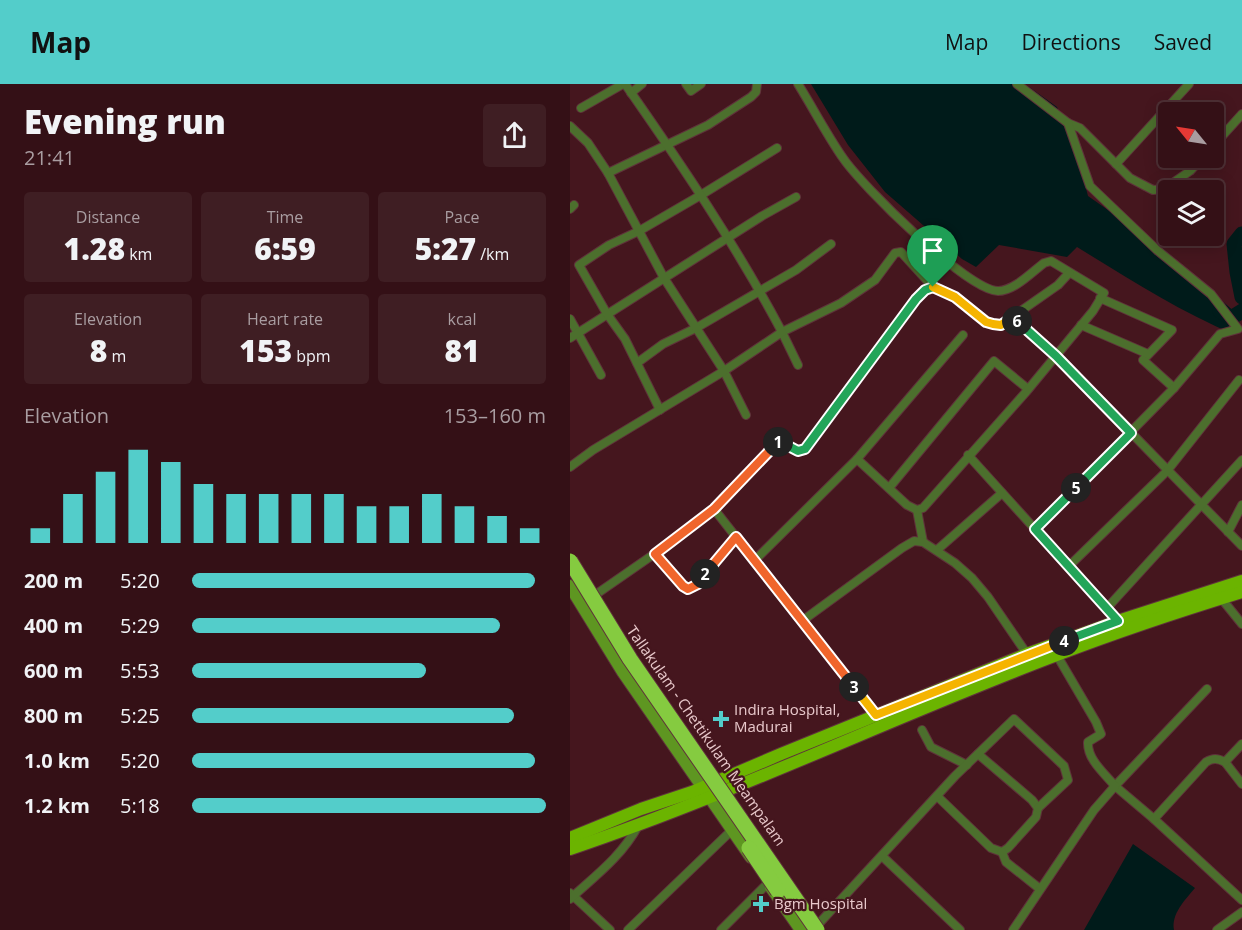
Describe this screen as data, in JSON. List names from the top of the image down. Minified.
{"streets":{"highway":["Tallakulam - Chettikulam Meampalam"]},"places":{"health":["Indira Hospital, Madurai","Bgm Hospital"]},"north":"top left","page":{"header":"Map","nav":["Map","Directions","Saved"],"heading":["Evening run","21:41"],"stats":[["Distance","1.28 km"],["Time","6:59"],["Pace","5:27 /km"],["Elevation","8 m"],["Heart rate","153 bpm"],["kcal","81"]],"pins":["6","1","5","2","4","3"],"chart":["Elevation","153–160 m"],"list":[{"name":"200 m","note":"5:20"},{"name":"400 m","note":"5:29"},{"name":"600 m","note":"5:53"},{"name":"800 m","note":"5:25"},{"name":"1.0 km","note":"5:20"},{"name":"1.2 km","note":"5:18"}]}}
